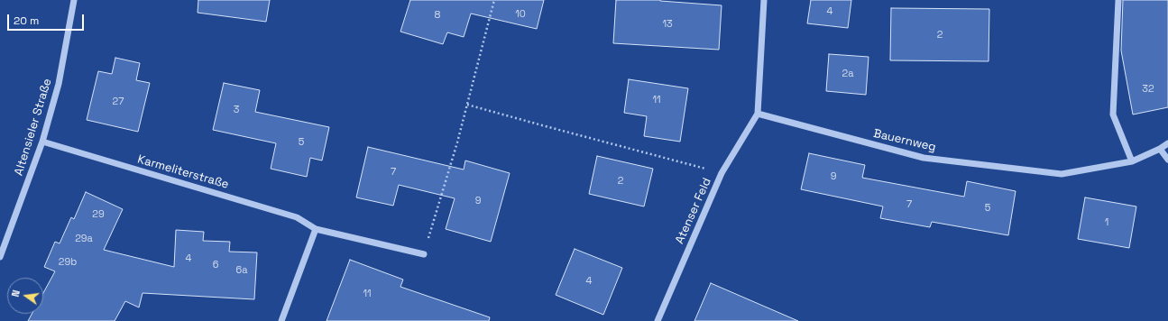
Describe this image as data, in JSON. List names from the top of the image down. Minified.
{"streets":{"street":["Altensieler Straße","Bauernweg","Karmeliterstraße","Atenser Feld"]},"crossings":[["Altensieler Straße","Karmeliterstraße"],["Bauernweg","Atenser Feld"]],"house_numbers":["4","10","8","13","2","2a","32","11","27","3","5","7","9","2","9","7","5","29","1","29a","4","29b","6","6a","4","11"],"scale_bar":"20 m","north":"left"}
